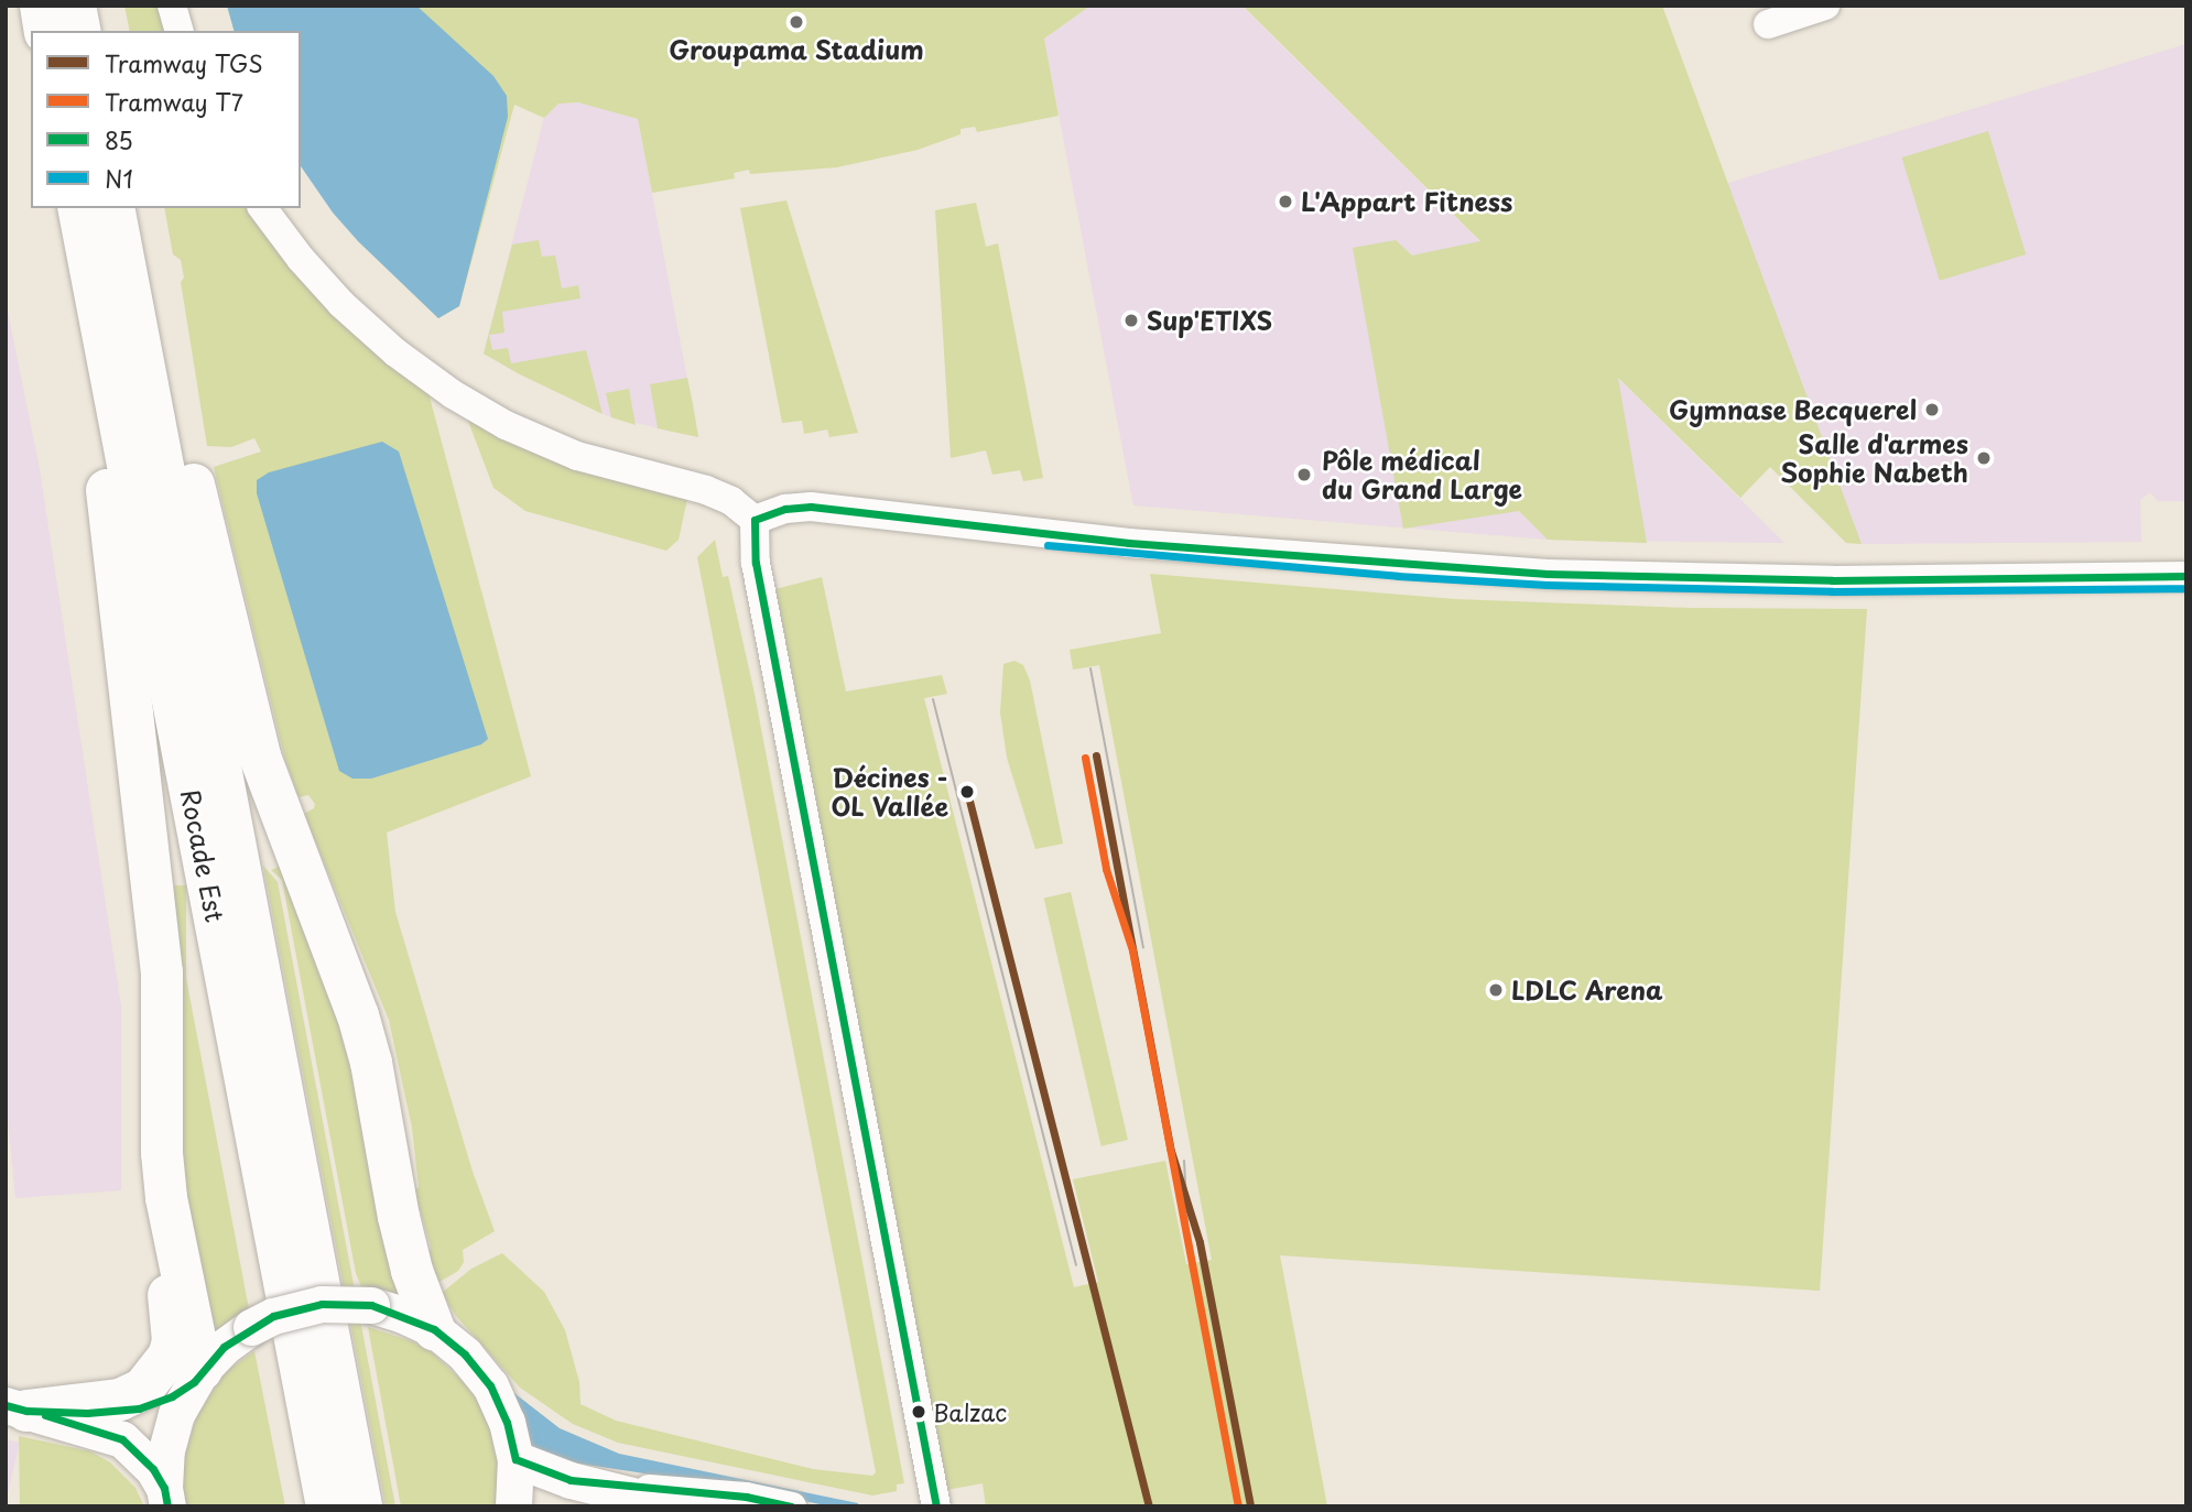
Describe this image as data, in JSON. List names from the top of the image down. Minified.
{"streets":{"highway":["Rocade Est"]},"places":["Groupama Stadium","L'Appart Fitness","Sup'ETIXS","Gymnase Becquerel","Salle d'armes Sophie Nabeth","Pôle médical du Grand Large","Décines - OL Vallée","LDLC Arena","Balzac"],"lines":["transit line 85","transit line N1","tram line TGS","tram line T7"],"legend":["Tramway TGS","Tramway T7","85","N1"]}
